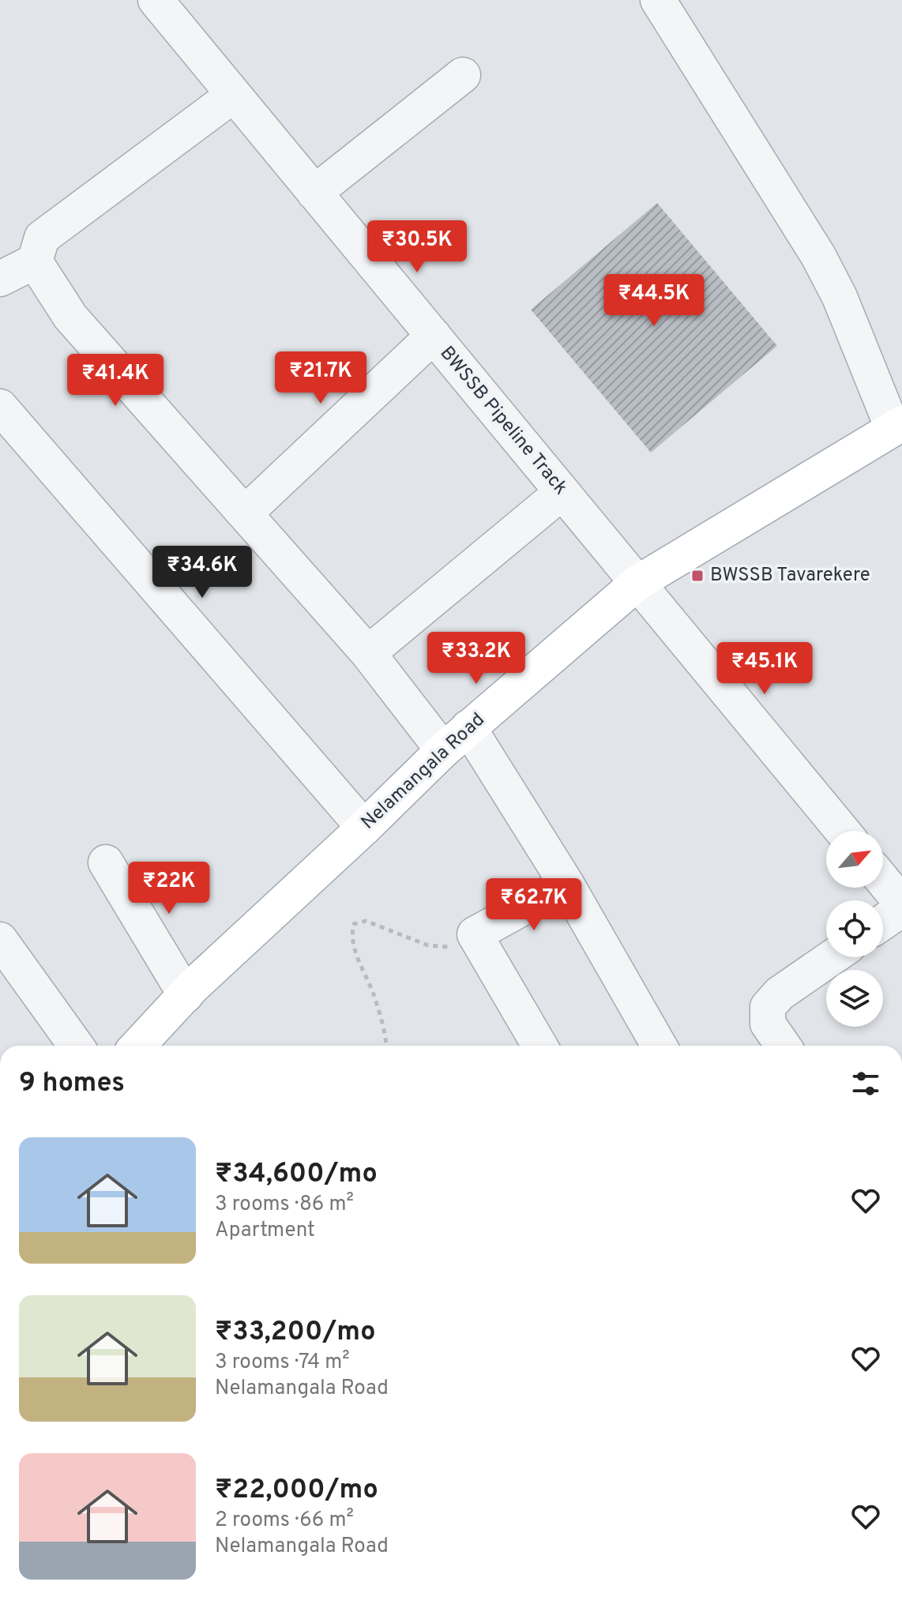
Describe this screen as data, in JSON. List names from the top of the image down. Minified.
{"streets":{"main road":["Nelamangala Road"],"street":["BWSSB Pipeline Track"]},"crossings":[["BWSSB Pipeline Track","Nelamangala Road"]],"places":{"transit":["BWSSB Tavarekere"]},"north":"top right","page":{"price":["₹30.5K","₹44.5K","₹21.7K","₹41.4K","₹34.6K","₹33.2K","₹45.1K","₹22K","₹62.7K"],"heading":"9 homes","list":[{"name":"₹34,600/mo","note":"3 rooms · 86 m² · Apartment"},{"name":"₹33,200/mo","note":"3 rooms · 74 m² · Nelamangala Road"},{"name":"₹22,000/mo","note":"2 rooms · 66 m² · Nelamangala Road"}]}}
